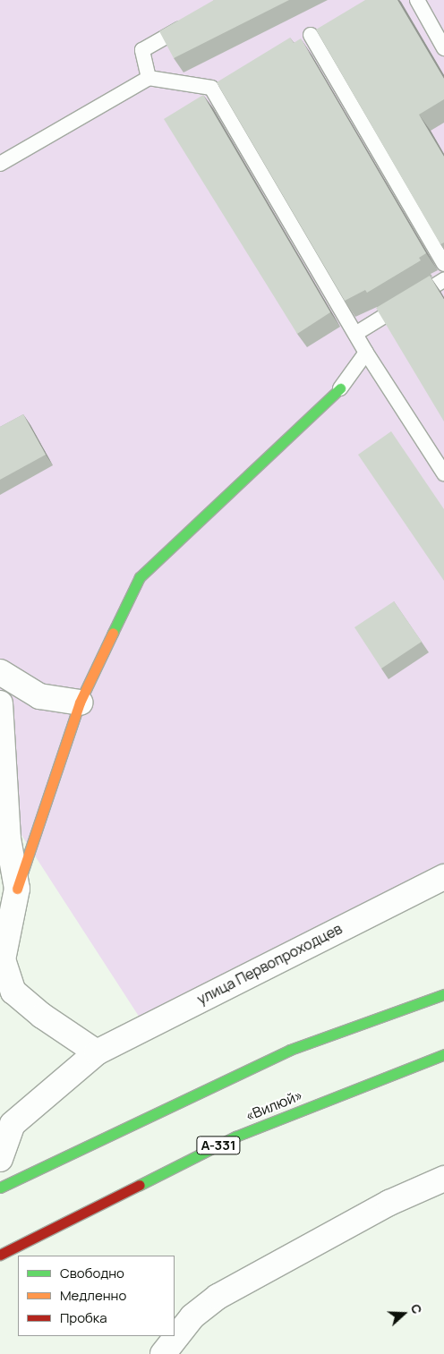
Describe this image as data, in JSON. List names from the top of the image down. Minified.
{"streets":{"main road":["«Вилюй»","А-331"],"street":["улица Первопроходцев"]},"legend":["Свободно","Медленно","Пробка"],"north":"right"}
